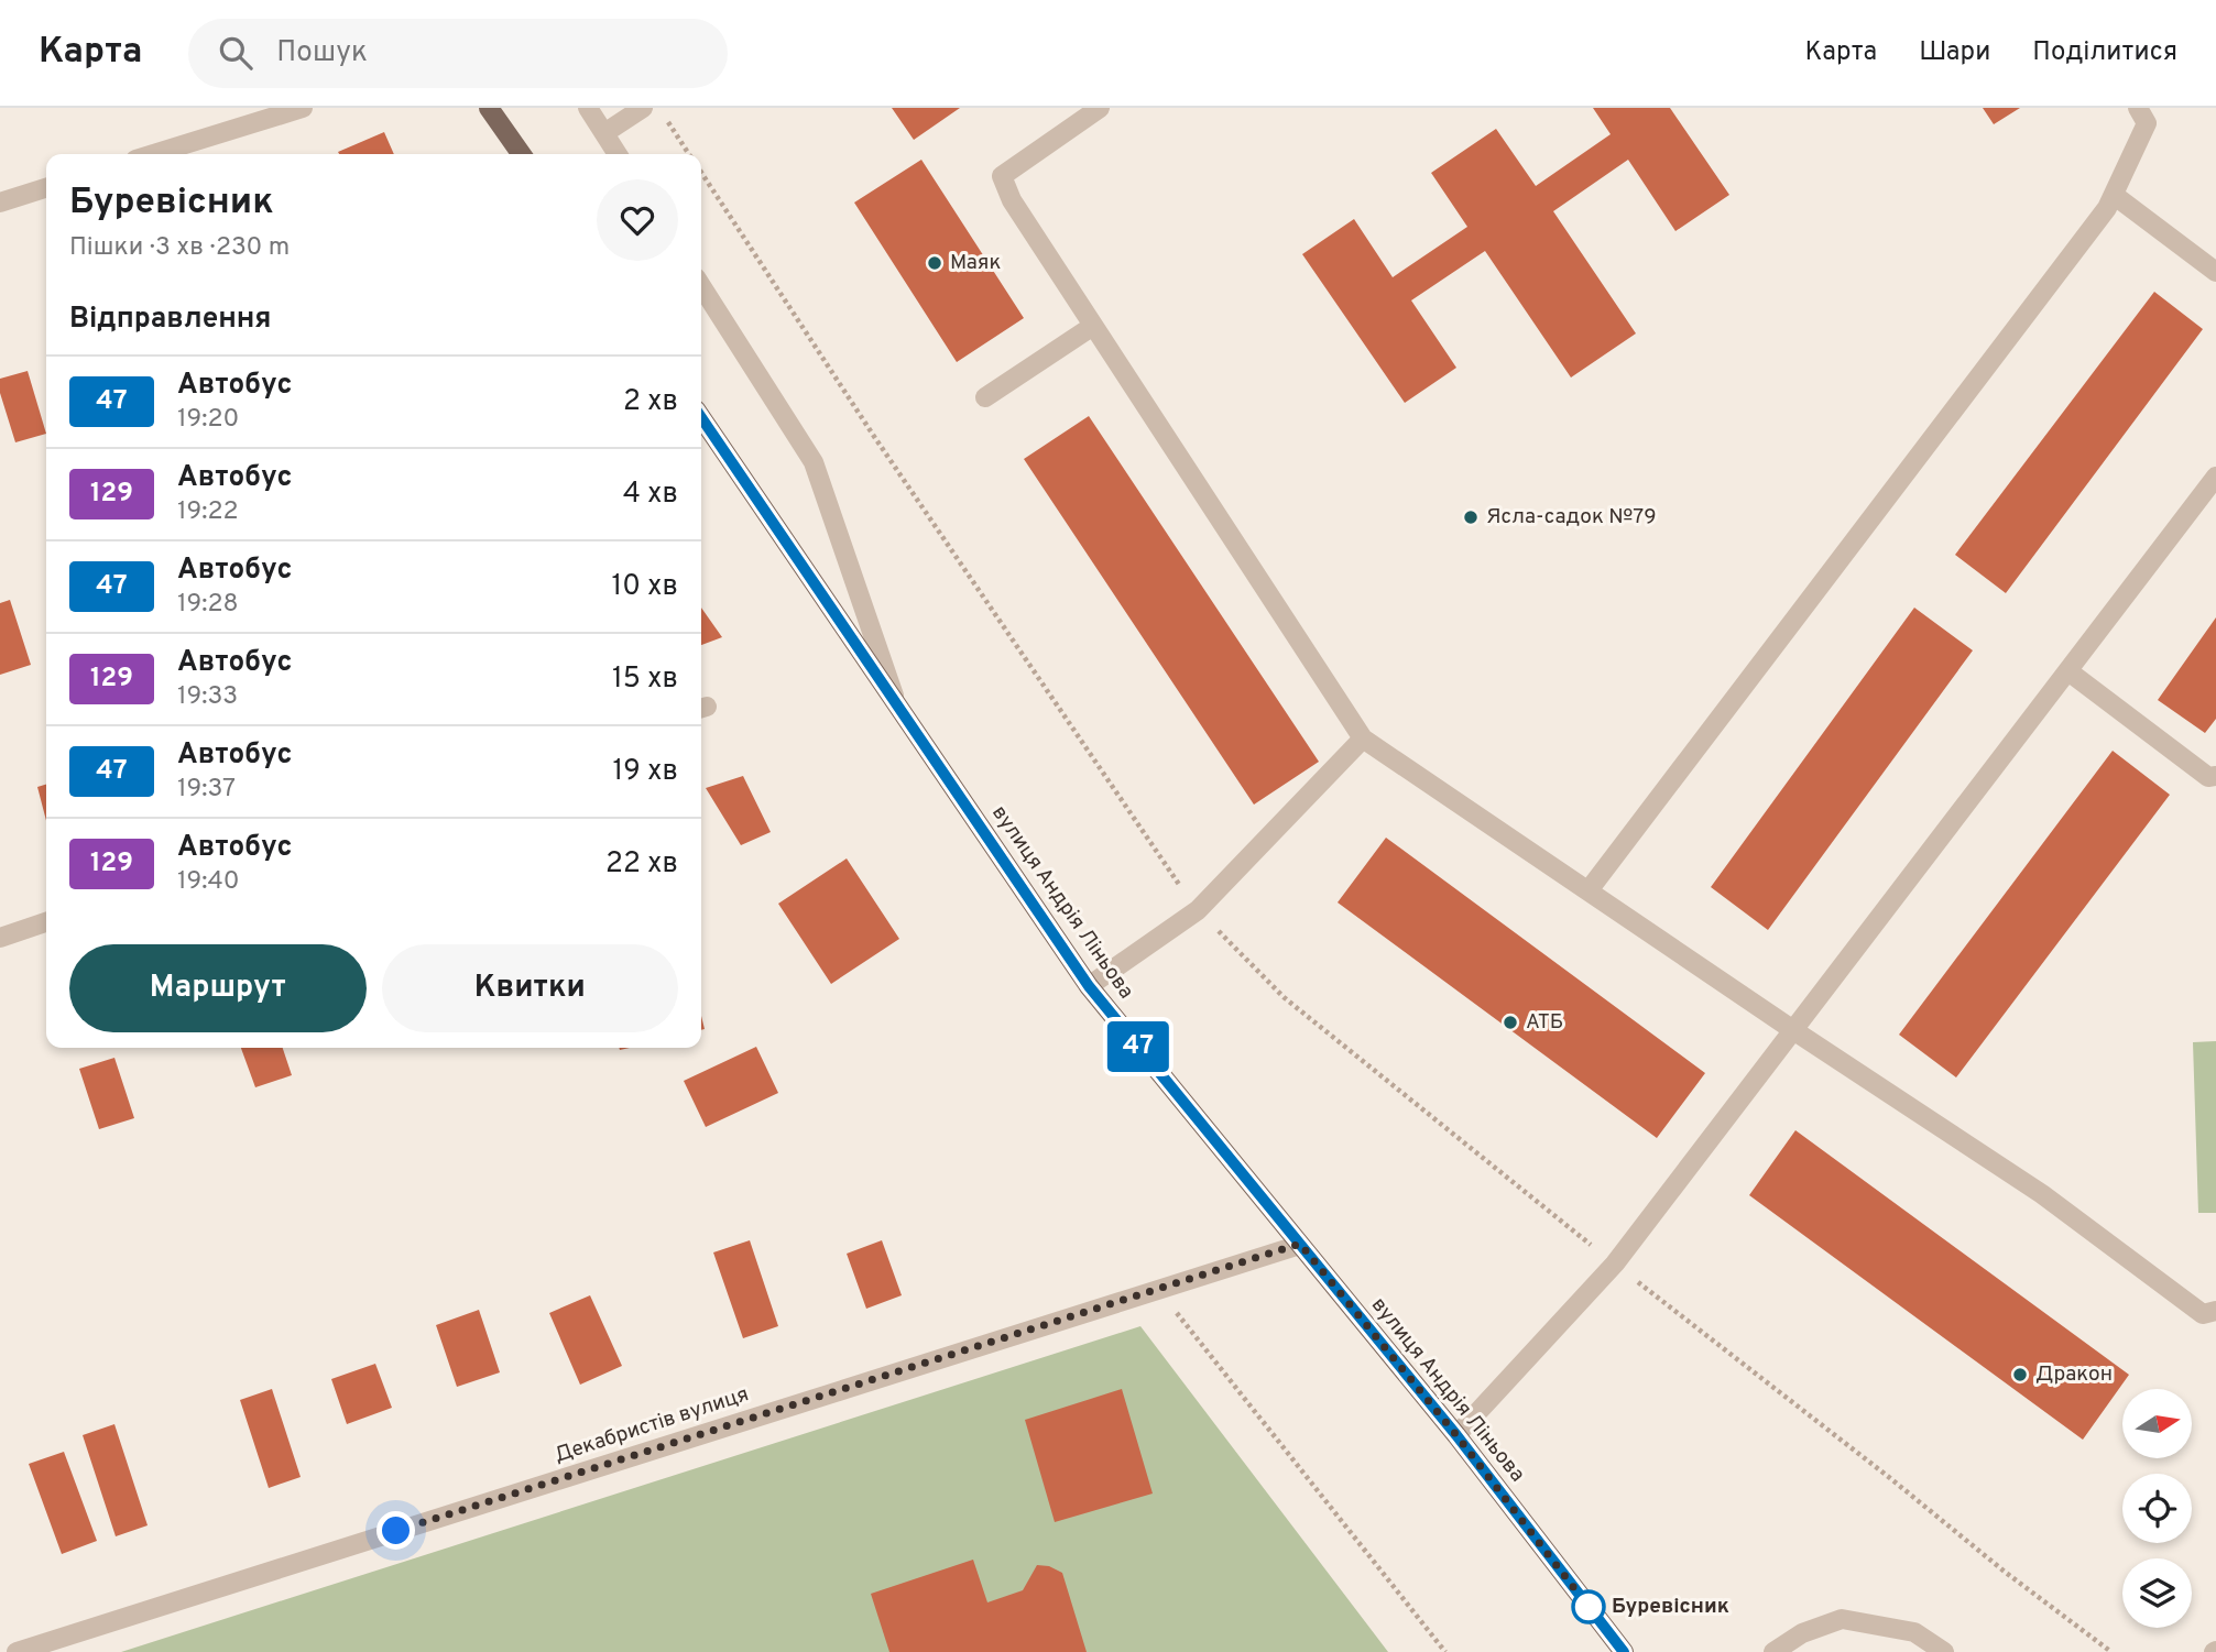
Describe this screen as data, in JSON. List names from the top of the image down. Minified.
{"streets":{"main road":["вулиця Андрія Ліньова"],"street":["Декабристів вулиця"]},"crossings":[["вулиця Андрія Ліньова","Декабристів вулиця"]],"places":["Маяк","Ясла-садок №79","АТБ","Дракон","Буревісник"],"lines":["bus line 47"],"north":"right","page":{"header":"Карта","search":"Пошук","nav":["Карта","Шари","Поділитися"],"on_map":"47","heading":[["Буревісник","Пішки · 3 хв · 230 m"],"Відправлення"],"list":[{"mark":"47","name":"Автобус","note":"19:20","value":"2 хв"},{"mark":"129","name":"Автобус","note":"19:22","value":"4 хв"},{"mark":"47","name":"Автобус","note":"19:28","value":"10 хв"},{"mark":"129","name":"Автобус","note":"19:33","value":"15 хв"},{"mark":"47","name":"Автобус","note":"19:37","value":"19 хв"},{"mark":"129","name":"Автобус","note":"19:40","value":"22 хв"}],"buttons":["Маршрут","Квитки"]}}
